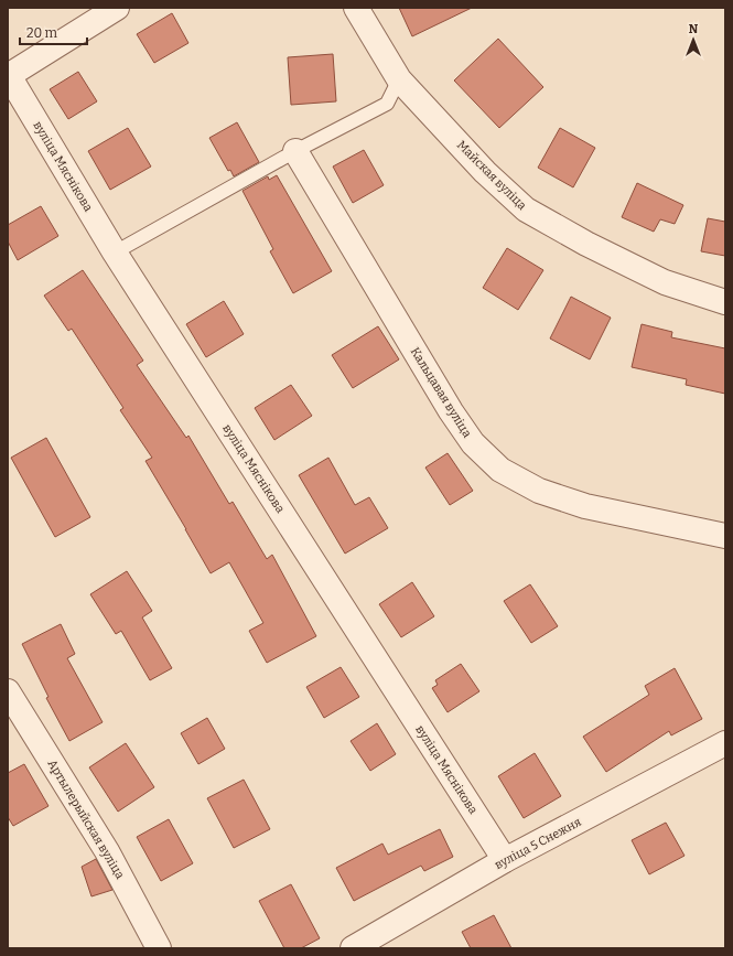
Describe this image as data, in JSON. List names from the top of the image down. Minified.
{"streets":{"street":["вуліца Мяснікова","Майская вуліца","Кальцавая вуліца","Артылерыйская вуліца","вуліца 5 Снежня"]},"crossings":[["вуліца Мяснікова","вуліца 5 Снежня"]],"scale_bar":"20 m","north":"top"}
